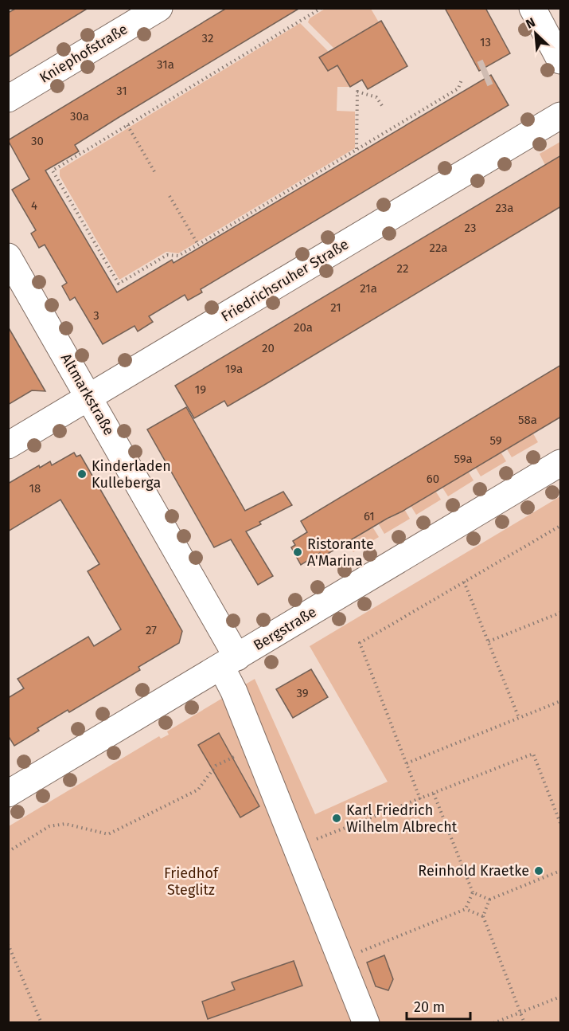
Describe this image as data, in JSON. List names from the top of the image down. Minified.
{"streets":{"street":["Kniephofstraße","Friedrichsruher Straße","Altmarkstraße","Bergstraße"]},"crossings":[["Friedrichsruher Straße","Altmarkstraße"],["Altmarkstraße","Bergstraße"]],"parks":["Friedhof Steglitz"],"places":["Kinderladen Kulleberga","Ristorante A'Marina","Karl Friedrich Wilhelm Albrecht","Reinhold Kraetke"],"house_numbers":["32","13","31a","31","30a","30","4","23a","23","22a","22","21a","21","3","20a","20","19a","19","58a","59","59a","60","18","61","27","39"],"scale_bar":"20 m","north":"top left"}
